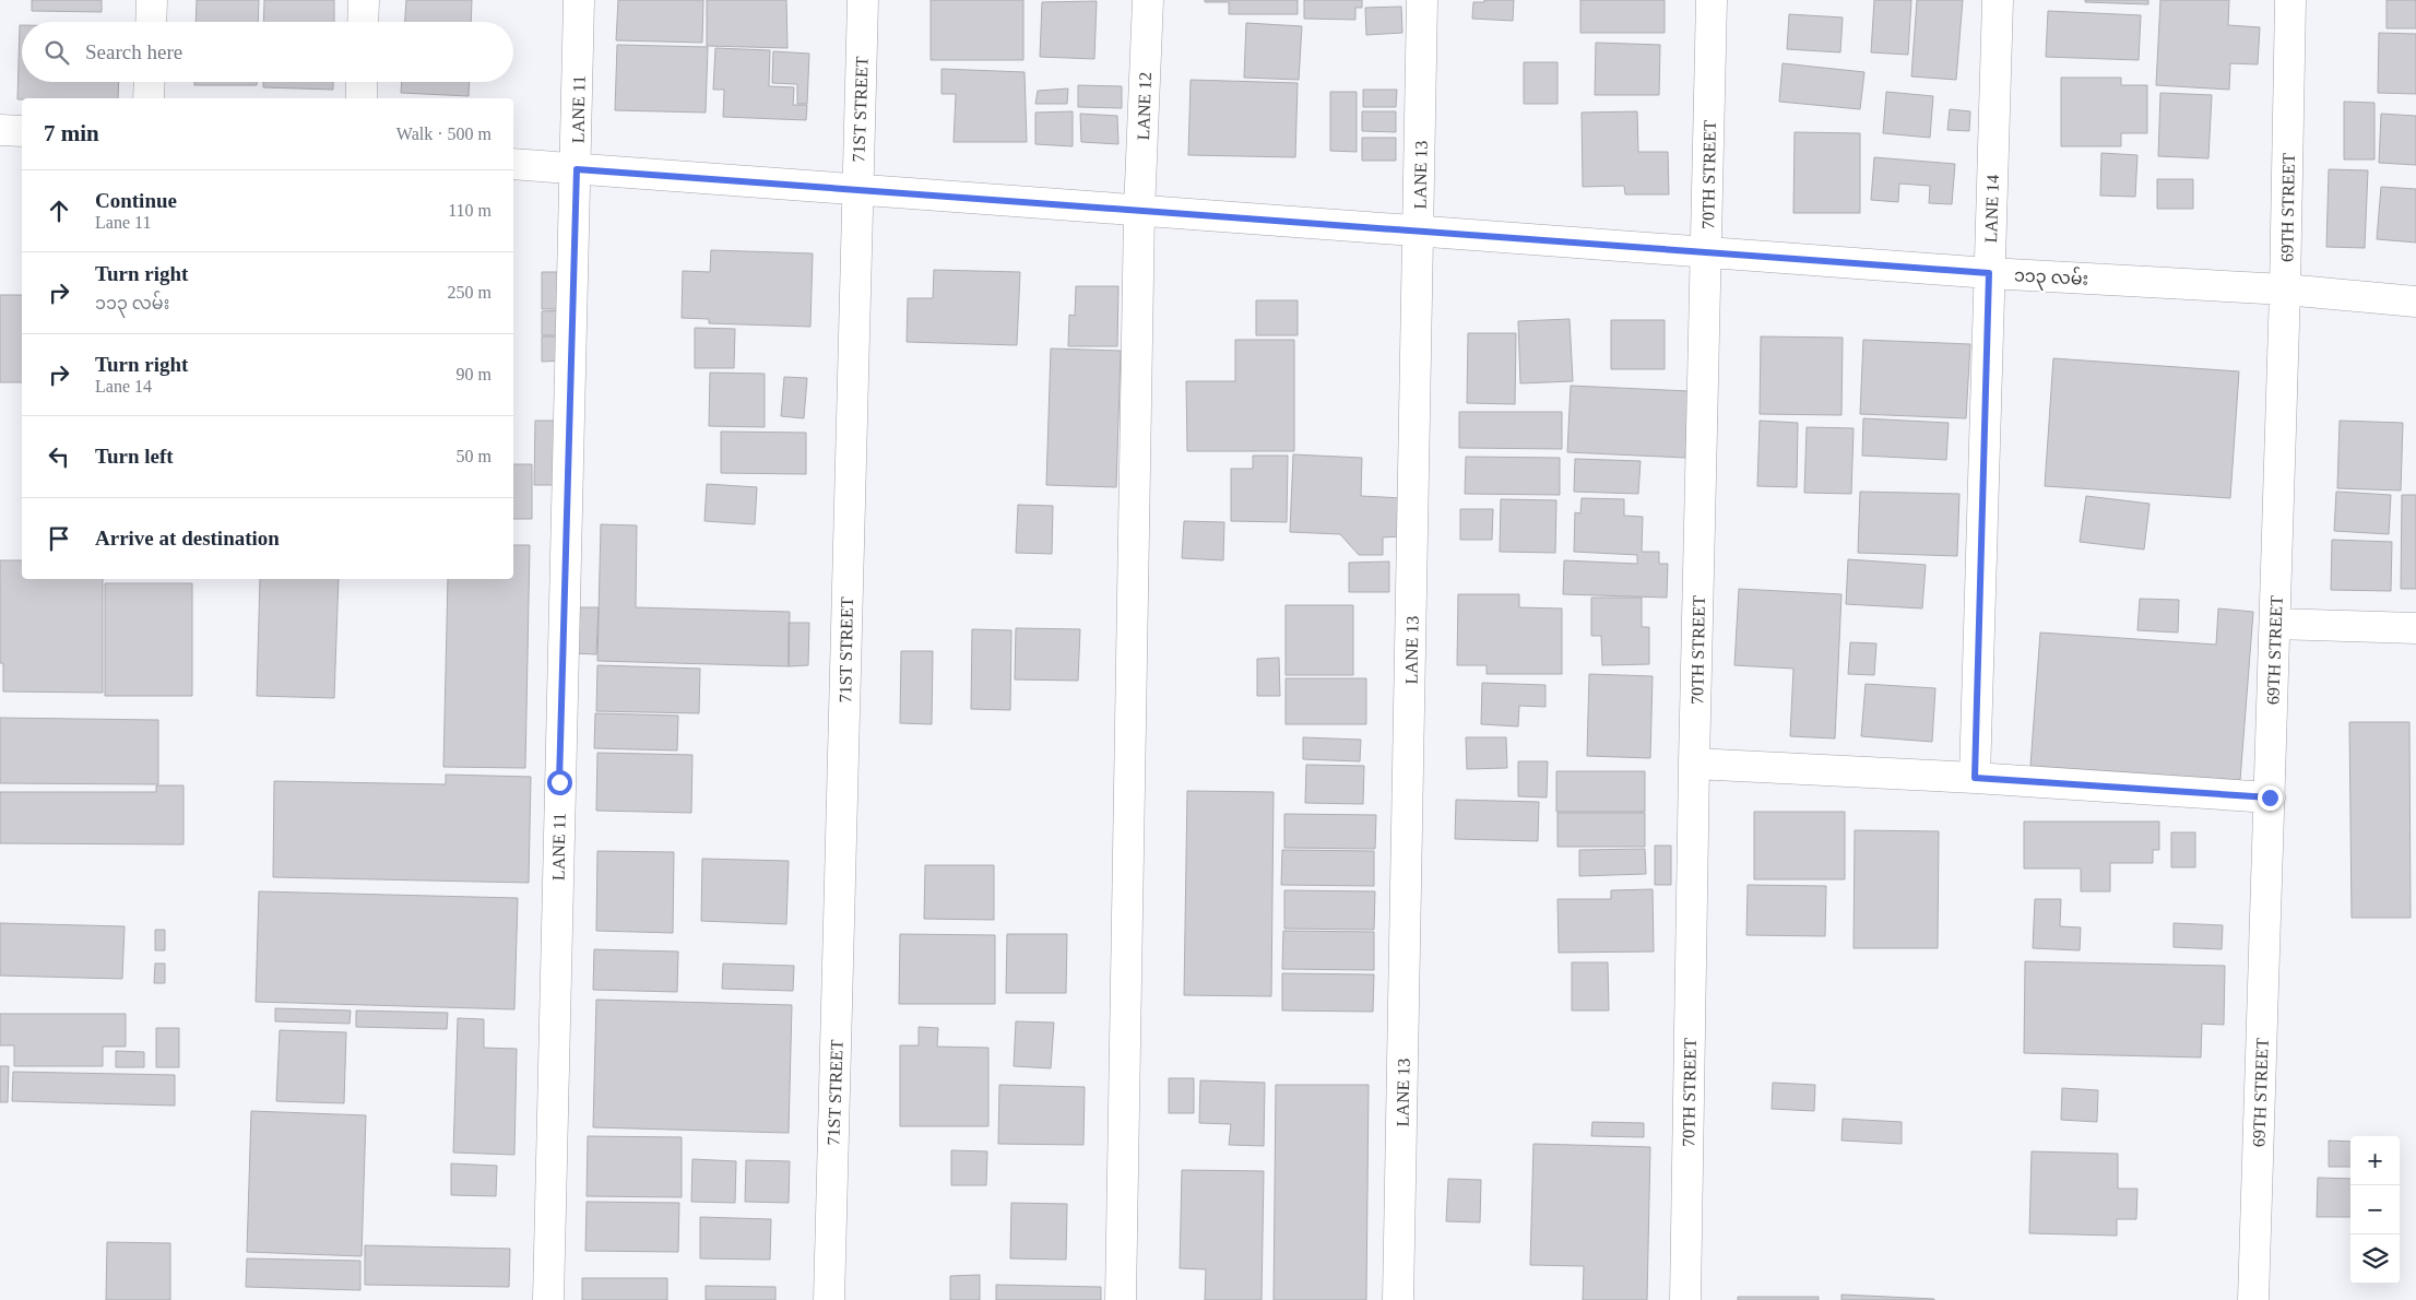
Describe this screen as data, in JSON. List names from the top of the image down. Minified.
{"streets":{"street":["LANE 12","LANE 11","71ST STREET","LANE 13","70TH STREET","69TH STREET","LANE 14","၁၁၃ လမ်း"]},"crossings":[["LANE 12","၁၁၃ လမ်း"],["LANE 11","၁၁၃ လမ်း"],["71ST STREET","၁၁၃ လမ်း"],["LANE 13","၁၁၃ လမ်း"],["70TH STREET","၁၁၃ လမ်း"],["69TH STREET","၁၁၃ လမ်း"],["LANE 14","၁၁၃ လမ်း"]],"page":{"search":"Search here","heading":["7 min","Walk · 500 m"],"list":[["Continue","Lane 11","110 m"],["Turn right","၁၁၃ လမ်း","250 m"],["Turn right","Lane 14","90 m"],["Turn left","50 m"],"Arrive at destination"],"map_buttons":["+","−"]}}
